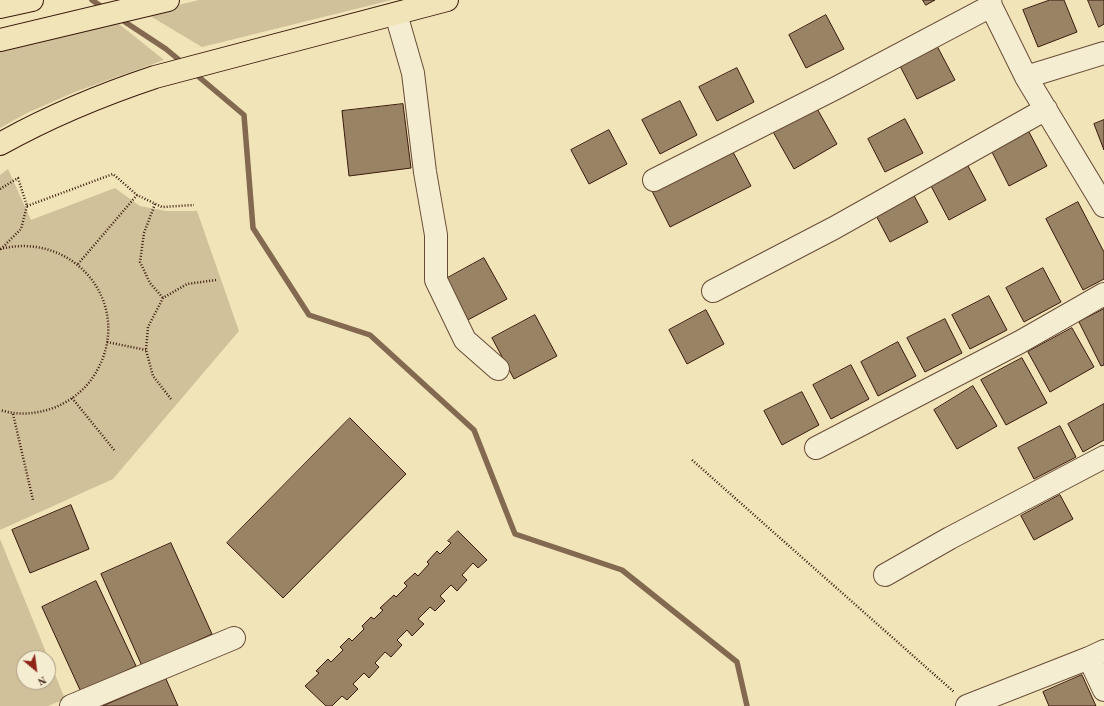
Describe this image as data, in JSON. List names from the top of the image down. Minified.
{"north":"bottom right"}
